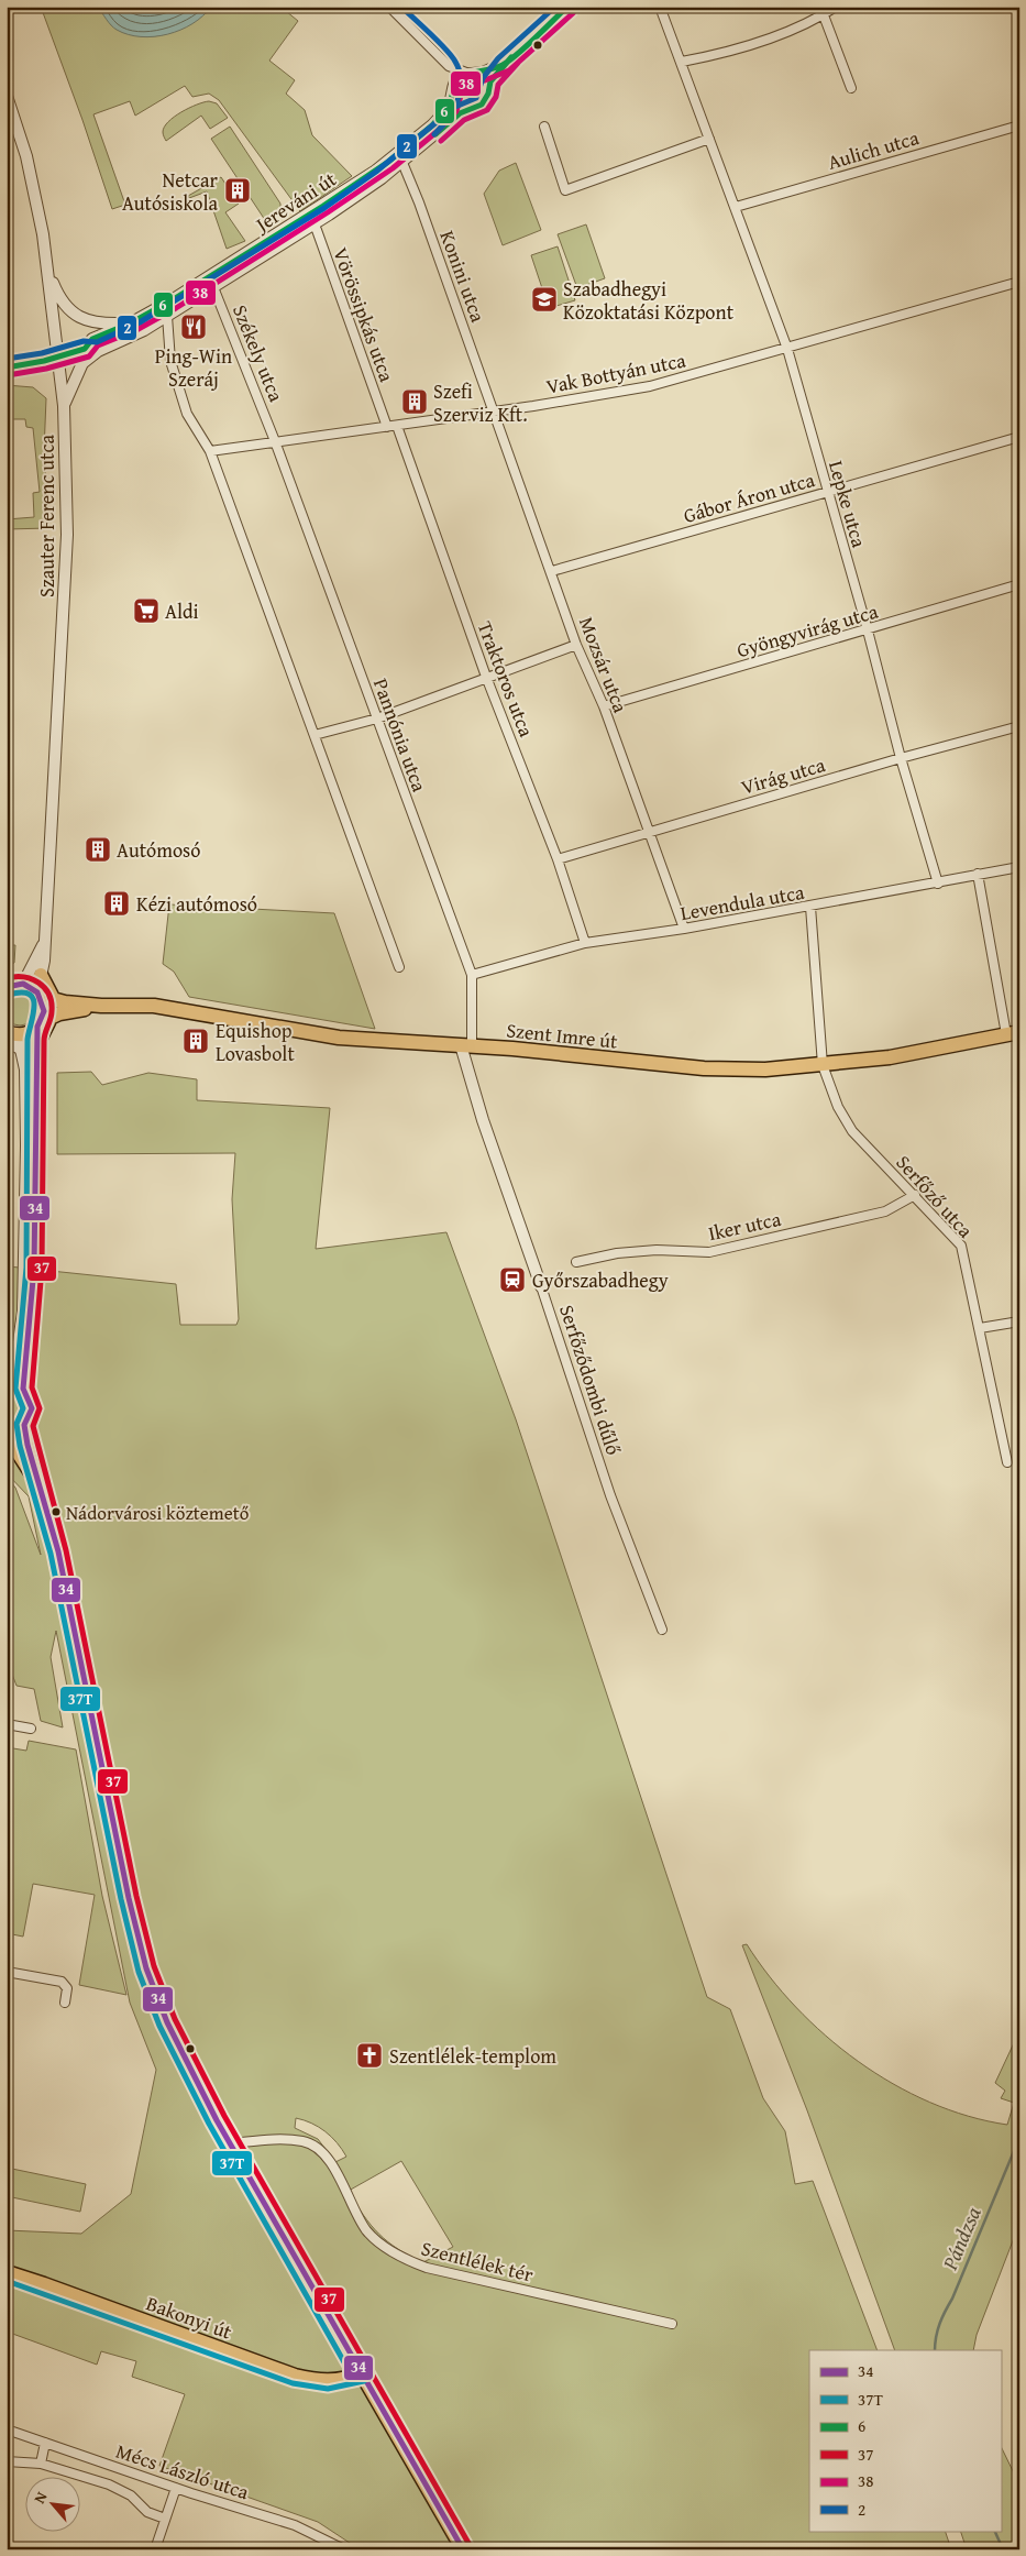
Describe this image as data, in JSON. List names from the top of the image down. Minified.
{"streets":{"main road":["Szent Imre út","Bakonyi út"],"street":["Aulich utca","Jereváni út","Konini utca","Vörössipkás utca","Székely utca","Vak Bottyán utca","Gábor Áron utca","Lepke utca","Szauter Ferenc utca","Gyöngyvirág utca","Mozsár utca","Traktoros utca","Pannónia utca","Virág utca","Levendula utca","Serfőző utca","Iker utca","Serfőződombi dűlő","Szentlélek tér","Mécs László utca"]},"crossings":[["Aulich utca","Lepke utca"],["Jereváni út","Konini utca"],["Jereváni út","Vörössipkás utca"],["Jereváni út","Székely utca"],["Konini utca","Vak Bottyán utca"],["Konini utca","Mozsár utca"],["Vörössipkás utca","Vak Bottyán utca"],["Székely utca","Vak Bottyán utca"],["Székely utca","Pannónia utca"],["Vak Bottyán utca","Lepke utca"],["Vak Bottyán utca","Mozsár utca"],["Vak Bottyán utca","Traktoros utca"],["Vak Bottyán utca","Pannónia utca"],["Gábor Áron utca","Lepke utca"],["Gábor Áron utca","Mozsár utca"],["Lepke utca","Gyöngyvirág utca"],["Lepke utca","Virág utca"],["Lepke utca","Levendula utca"],["Gyöngyvirág utca","Mozsár utca"],["Mozsár utca","Virág utca"],["Mozsár utca","Levendula utca"],["Traktoros utca","Virág utca"],["Traktoros utca","Levendula utca"],["Pannónia utca","Levendula utca"],["Pannónia utca","Szent Imre út"],["Pannónia utca","Serfőződombi dűlő"],["Levendula utca","Serfőző utca"],["Szent Imre út","Serfőző utca"],["Szent Imre út","Serfőződombi dűlő"],["Serfőző utca","Iker utca"]],"water":["Pándzsa"],"places":{"building":["Netcar Autósiskola","Szefi Szerviz Kft.","Autómosó","Kézi autómosó","Equishop Lovasbolt"],"school or university":["Szabadhegyi Közoktatási Központ"],"restaurant":["Ping-Win Szeráj"],"supermarket":["Aldi"],"station":["Győrszabadhegy"],"other":["Nádorvárosi köztemető"],"church":["Szentlélek-templom"]},"lines":["transit line 6","transit line 2","transit line 38","transit line 37","transit line 34","transit line 37T"],"legend":["34","37T","6","37","38","2"],"north":"top left"}
